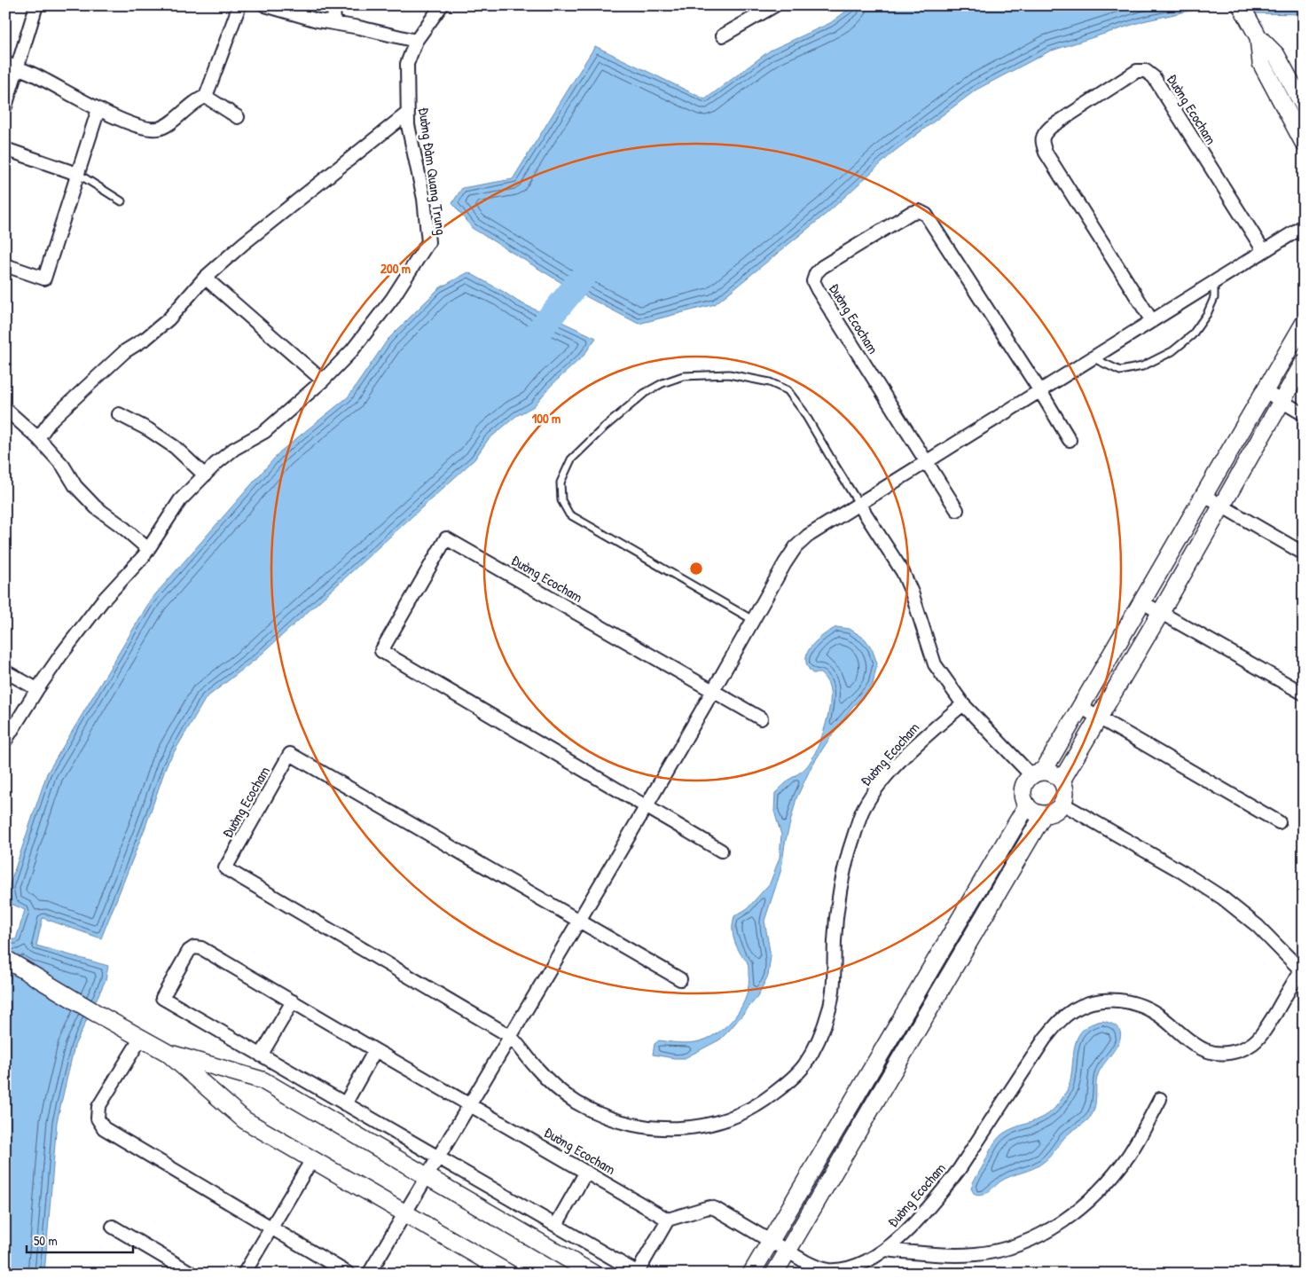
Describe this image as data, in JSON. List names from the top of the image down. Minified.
{"streets":{"street":["Đường Ecocham","Đường Đàm Quang Trung"]},"scale_bar":"50 m","rings":["200 m","100 m"]}
